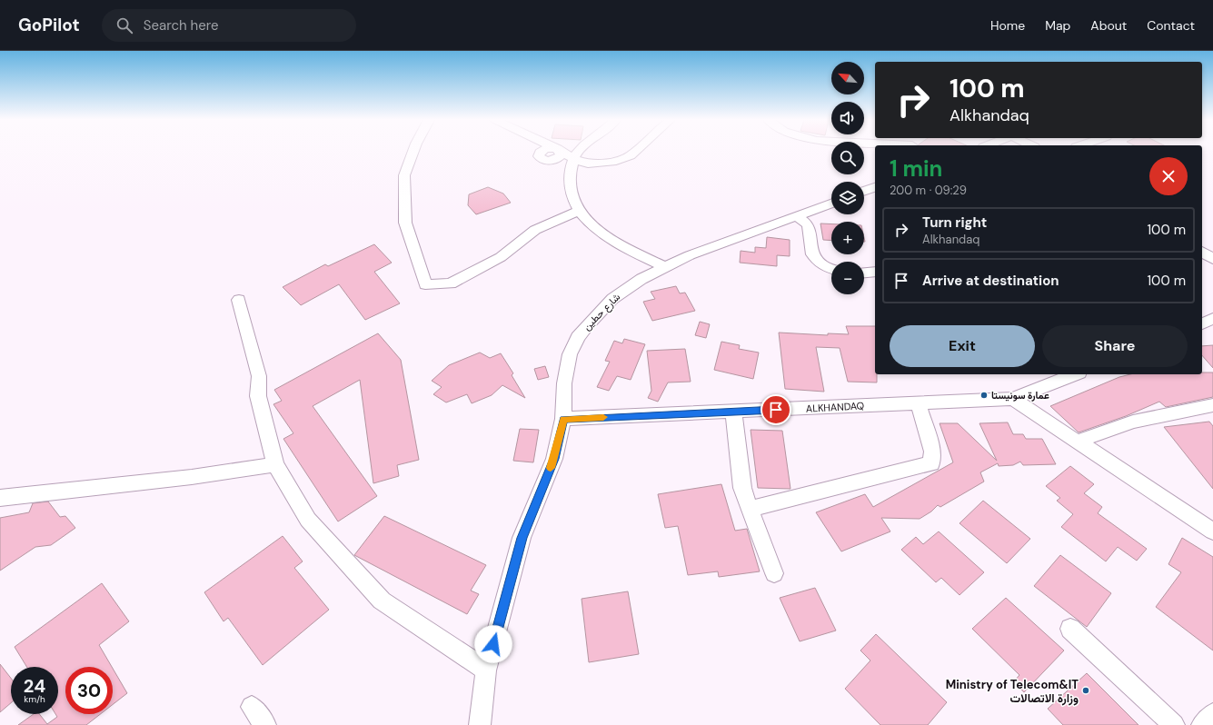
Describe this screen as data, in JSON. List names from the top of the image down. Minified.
{"streets":{"street":["شارع حطين","ALKHANDAQ"]},"crossings":[["شارع حطين","ALKHANDAQ"]],"places":["عمارة سونيستا","Ministry of Telecom&IT وزارة الاتصالات"],"north":"top left","page":{"header":"GoPilot","search":"Search here","nav":["Home","Map","About","Contact"],"map_buttons":["+","−"],"turn":["100 m","Alkhandaq"],"heading":["1 min","200 m · 09:29"],"list":[{"name":"Turn right","note":"Alkhandaq","value":"100 m"},{"name":"Arrive at destination","value":"100 m"}],"buttons":["Exit","Share"],"speed":"24 km/h","limit":"30"}}
